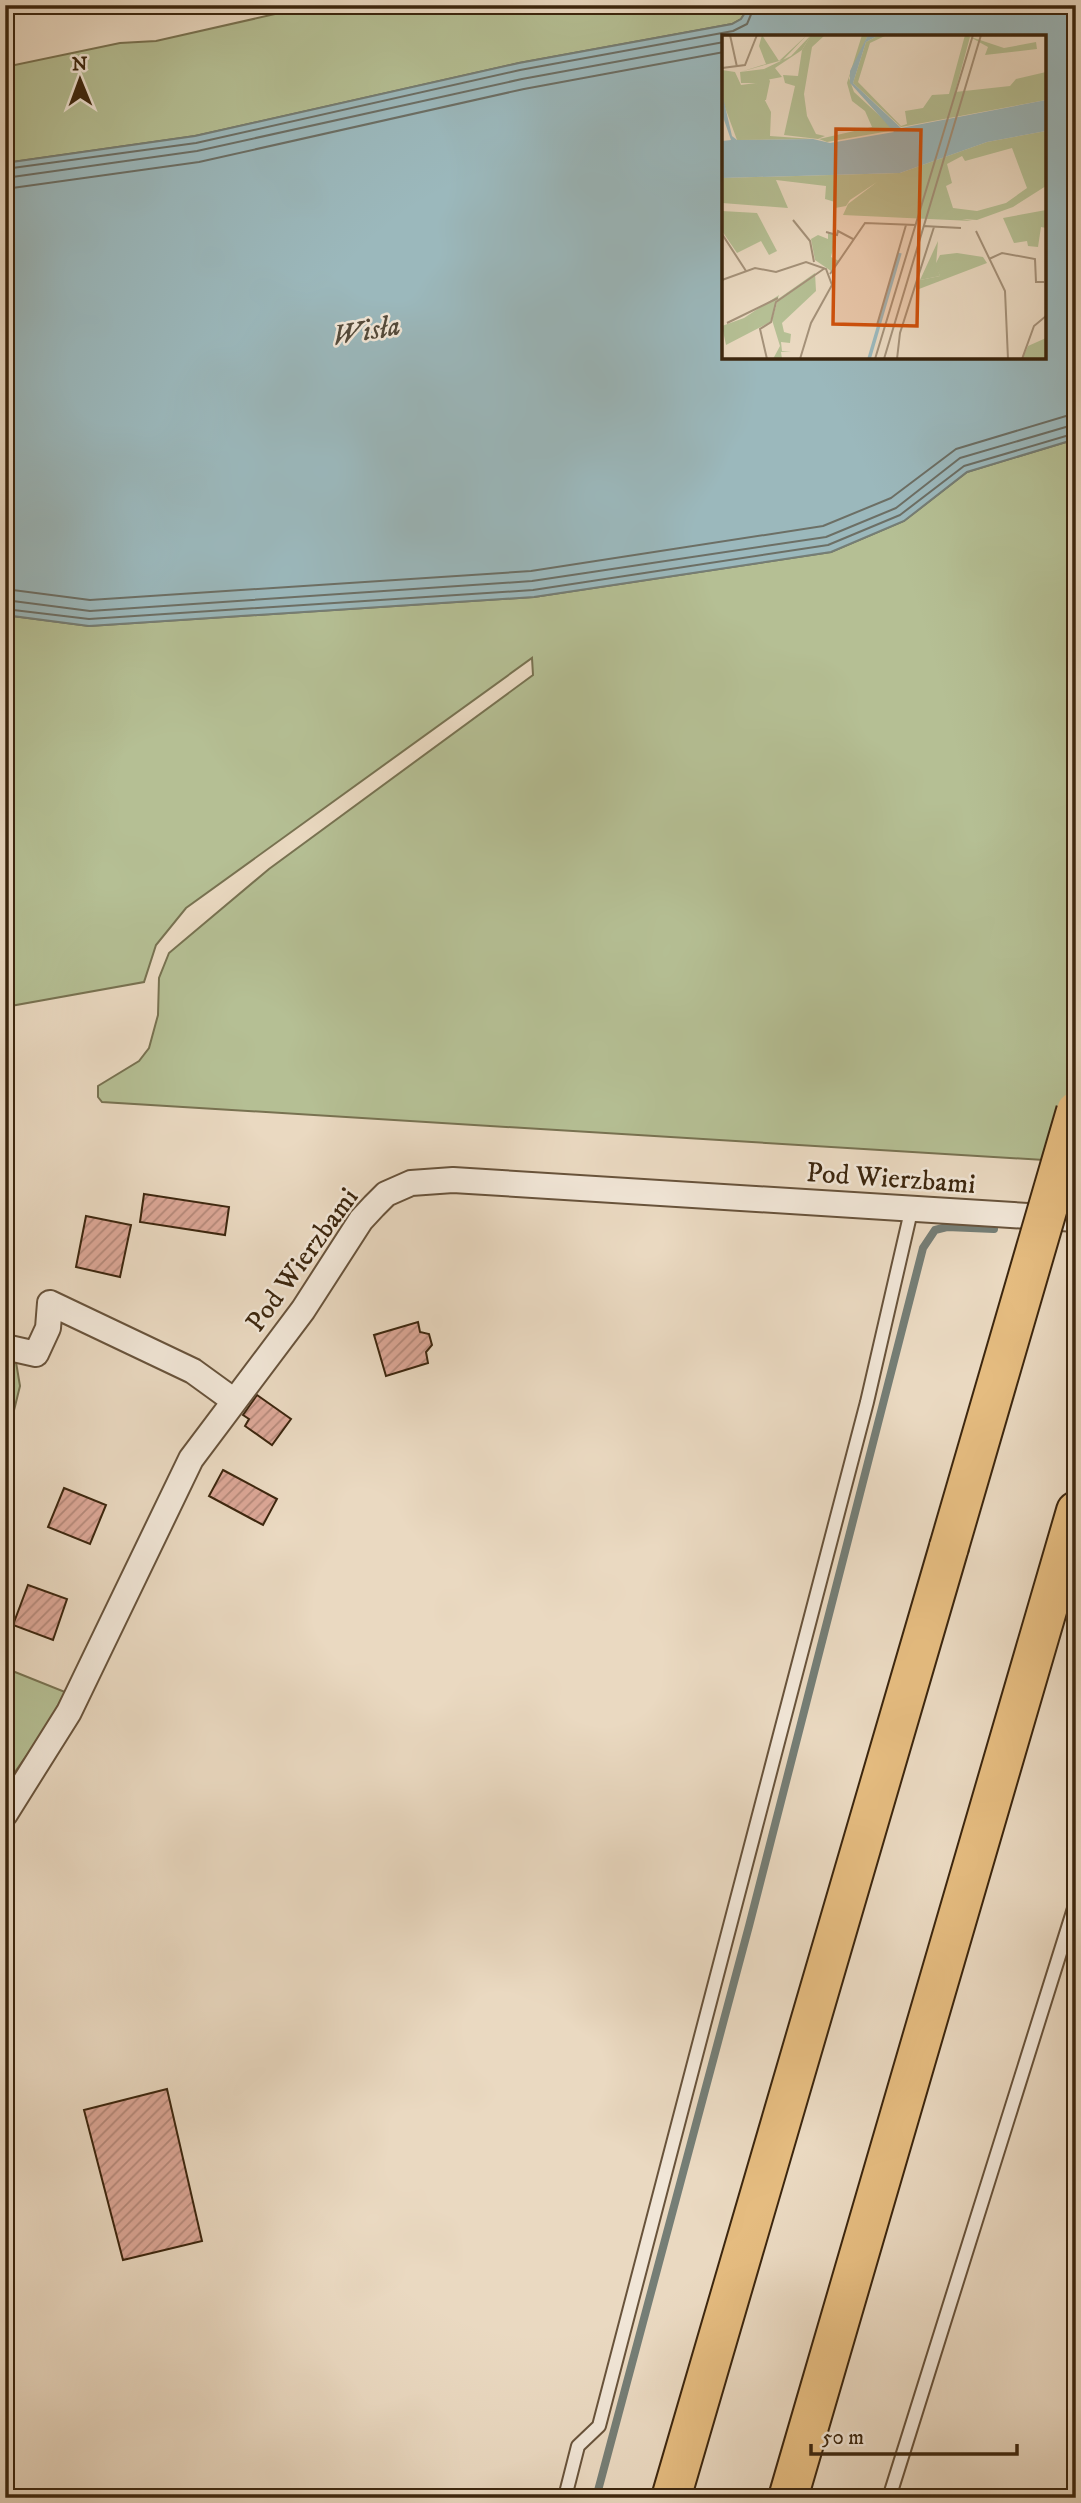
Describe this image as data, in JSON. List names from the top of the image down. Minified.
{"streets":{"street":["Pod Wierzbami"]},"water":["Wisła"],"scale_bar":"50 m","north":"top"}
